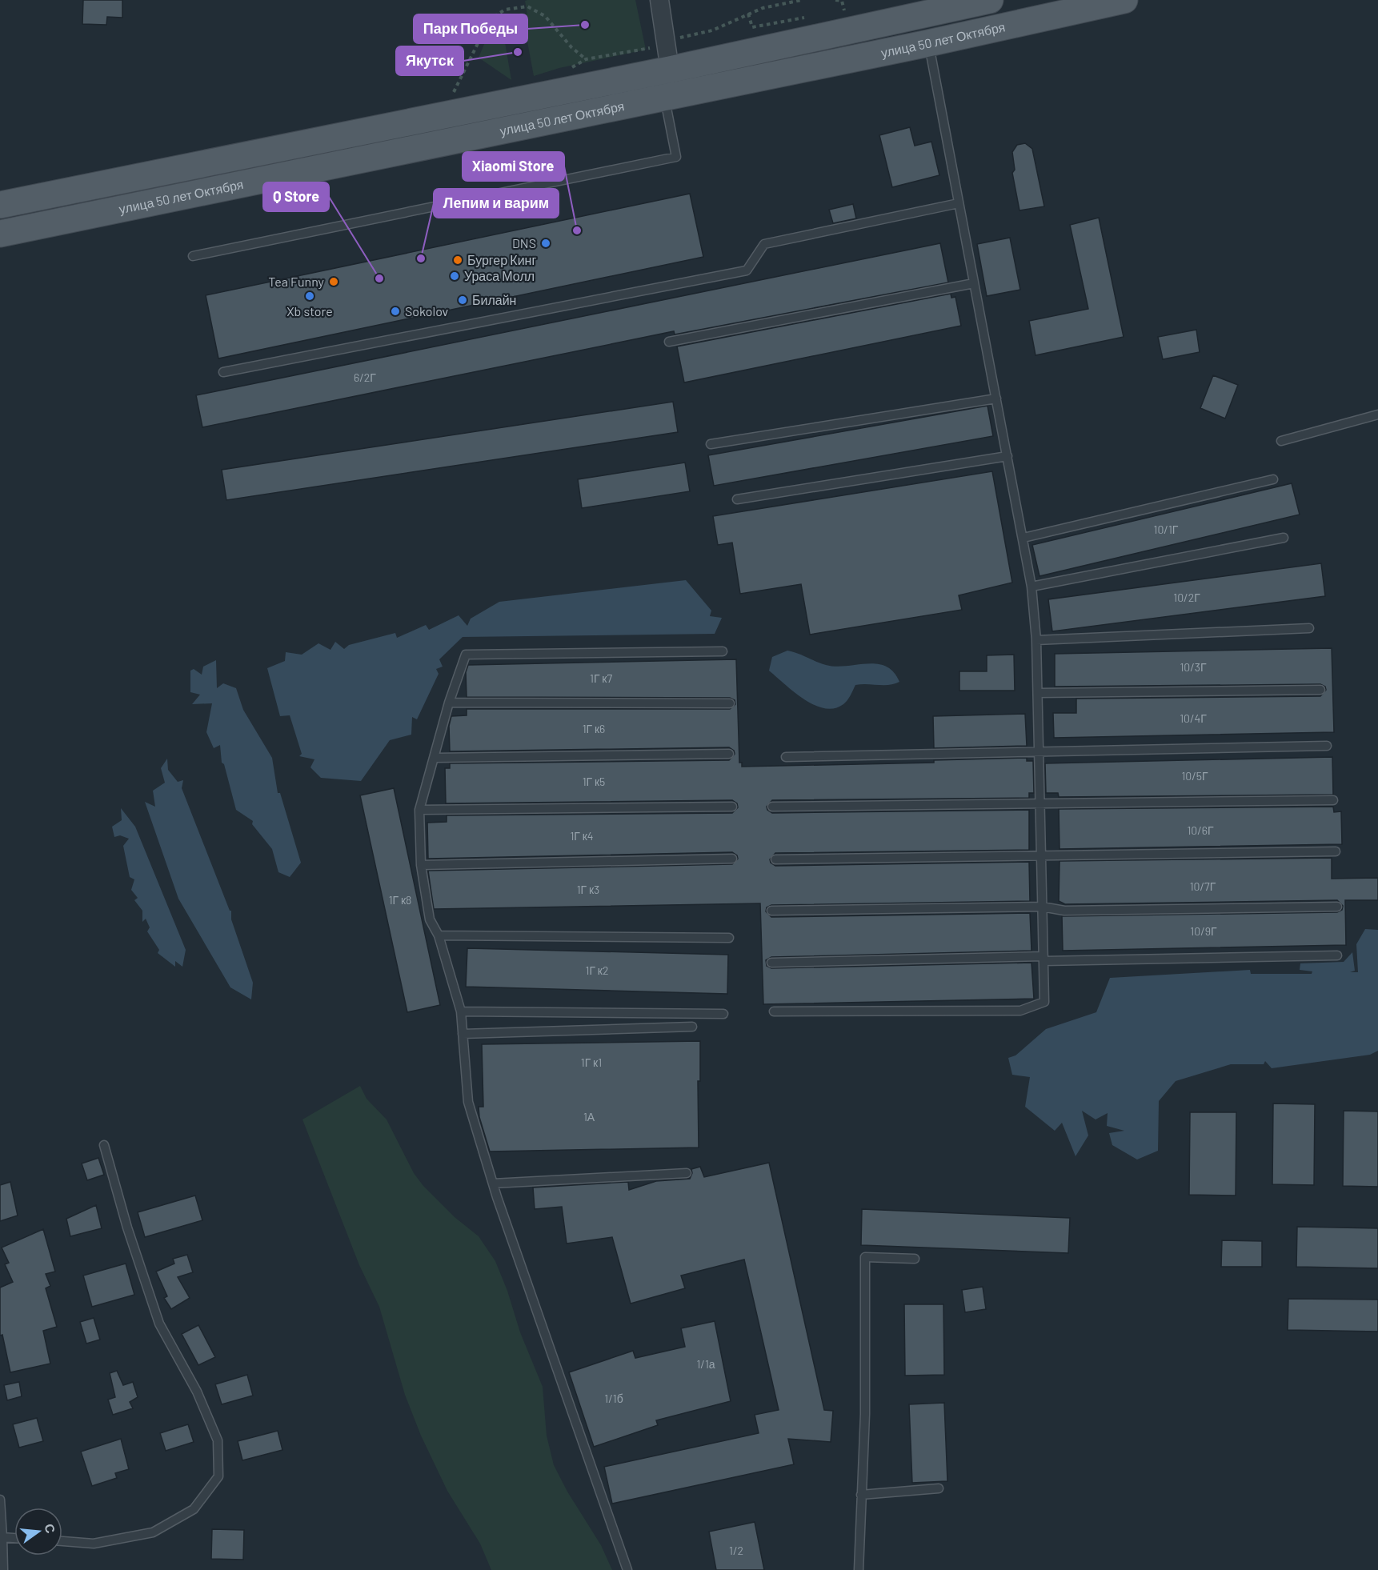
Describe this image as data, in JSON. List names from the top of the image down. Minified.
{"streets":{"main road":["улица 50 лет Октября"]},"places":["Парк Победы","Якутск","Xiaomi Store","DNS","Лепим и варим","Бургер Кинг","Ураса Молл","Q Store","Tea Funny","Xb store","Билайн","Sokolov"],"house_numbers":["6/2Г","10/1Г","10/2Г","10/3Г","1Г к7","10/4Г","1Г к6","10/5Г","1Г к5","10/6Г","1Г к4","10/7Г","1Г к3","1Г к8","10/9Г","1Г к2","1Г к1","1А","1/1а","1/1б","1/2"],"north":"right"}
